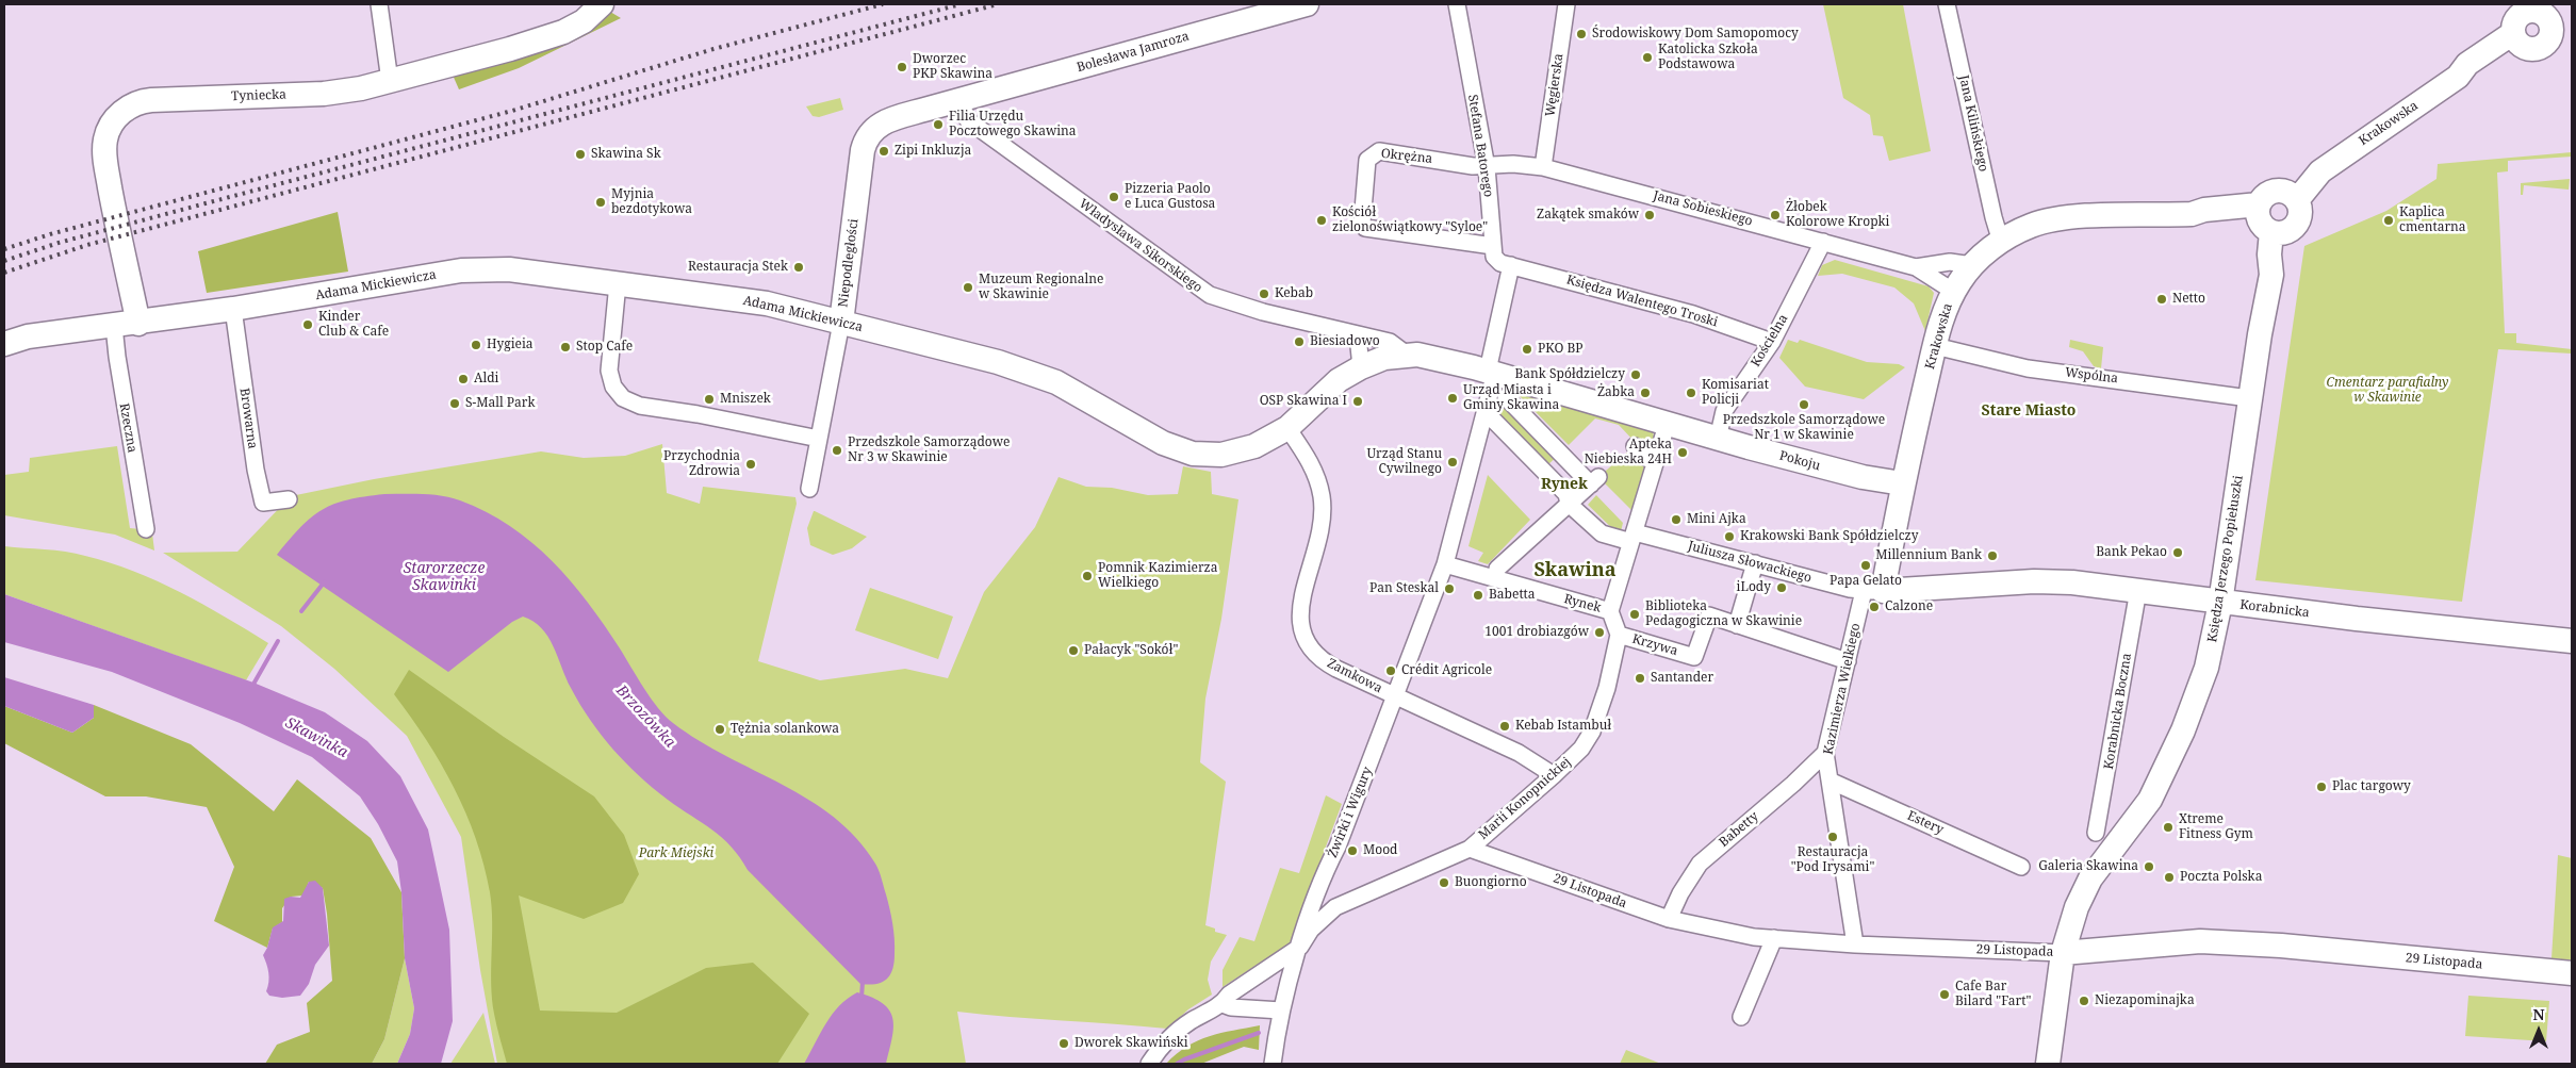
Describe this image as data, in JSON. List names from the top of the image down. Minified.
{"streets":{"street":["Bolesława Jamroza","Węgierska","Tyniecka","Jana Kilińskiego","Krakowska","Stefana Batorego","Okrężna","Jana Sobieskiego","Władysława Sikorskiego","Niepodległości","Adama Mickiewicza","Księdza Walentego Troski","Kościelna","Wspólna","Browarna","Rzeczna","Pokoju","Księdza Jerzego Popiełuszki","Juliusza Słowackiego","Rynek","Korabnicka","Krzywa","Zamkowa","Kazimierza Wielkiego","Korabnicka Boczna","Marii Konopnickiej","Żwirki i Wigury","Estery","Babetty","29 Listopada"]},"crossings":[["Bolesława Jamroza","Władysława Sikorskiego"],["Bolesława Jamroza","Niepodległości"],["Węgierska","Jana Sobieskiego"],["Tyniecka","Adama Mickiewicza"],["Jana Kilińskiego","Krakowska"],["Krakowska","Jana Sobieskiego"],["Krakowska","Wspólna"],["Krakowska","Pokoju"],["Krakowska","Księdza Jerzego Popiełuszki"],["Krakowska","Kazimierza Wielkiego"],["Stefana Batorego","Okrężna"],["Stefana Batorego","Jana Sobieskiego"],["Okrężna","Jana Sobieskiego"],["Jana Sobieskiego","Kościelna"],["Władysława Sikorskiego","Niepodległości"],["Władysława Sikorskiego","Adama Mickiewicza"],["Niepodległości","Adama Mickiewicza"],["Adama Mickiewicza","Browarna"],["Adama Mickiewicza","Rzeczna"],["Adama Mickiewicza","Zamkowa"],["Księdza Walentego Troski","Kościelna"],["Kościelna","Pokoju"],["Wspólna","Księdza Jerzego Popiełuszki"],["Pokoju","Rynek"],["Pokoju","Kazimierza Wielkiego"],["Księdza Jerzego Popiełuszki","Korabnicka"],["Księdza Jerzego Popiełuszki","29 Listopada"],["Juliusza Słowackiego","Rynek"],["Juliusza Słowackiego","Korabnicka"],["Juliusza Słowackiego","Kazimierza Wielkiego"],["Rynek","Żwirki i Wigury"],["Korabnicka","Kazimierza Wielkiego"],["Korabnicka","Korabnicka Boczna"],["Krzywa","Kazimierza Wielkiego"],["Krzywa","Marii Konopnickiej"],["Zamkowa","Marii Konopnickiej"],["Zamkowa","Żwirki i Wigury"],["Kazimierza Wielkiego","Estery"],["Kazimierza Wielkiego","Babetty"],["Kazimierza Wielkiego","29 Listopada"],["Marii Konopnickiej","Żwirki i Wigury"],["Marii Konopnickiej","29 Listopada"],["Babetty","29 Listopada"]],"districts":["Stare Miasto","Rynek","Skawina"],"water":["Starorzecze Skawinki","Brzozówka","Skawinka"],"parks":["Cmentarz parafialny w Skawinie","Park Miejski"],"places":["Środowiskowy Dom Samopomocy","Katolicka Szkoła Podstawowa","Dworzec PKP Skawina","Filia Urzędu Pocztowego Skawina","Zipi Inkluzja","Skawina Sk","Pizzeria Paolo e Luca Gustosa","Myjnia bezdotykowa","Zakątek smaków","Żłobek Kolorowe Kropki","Kościół zielonoświątkowy \"Syloe\"","Kaplica cmentarna","Restauracja Stek","Muzeum Regionalne w Skawinie","Kebab","Netto","Kinder Club & Cafe","Biesiadowo","Hygieia","Stop Cafe","PKO BP","Bank Spółdzielczy","Aldi","Żabka","Komisariat Policji","Urząd Miasta i Gminy Skawina","Mniszek","OSP Skawina I","S-Mall Park","Przedszkole Samorządowe Nr 1 w Skawinie","Przedszkole Samorządowe Nr 3 w Skawinie","Apteka Niebieska 24H","Urząd Stanu Cywilnego","Przychodnia Zdrowia","Mini Ajka","Krakowski Bank Spółdzielczy","Bank Pekao","Millennium Bank","Papa Gelato","Pomnik Kazimierza Wielkiego","iLody","Pan Steskal","Babetta","Calzone","Biblioteka Pedagogiczna w Skawinie","1001 drobiazgów","Pałacyk \"Sokół\"","Crédit Agricole","Santander","Kebab Istambuł","Tężnia solankowa","Plac targowy","Xtreme Fitness Gym","Restauracja \"Pod Irysami\"","Mood","Galeria Skawina","Poczta Polska","Buongiorno","Cafe Bar Bilard \"Fart\"","Niezapominajka","Dworek Skawiński"],"north":"top"}
